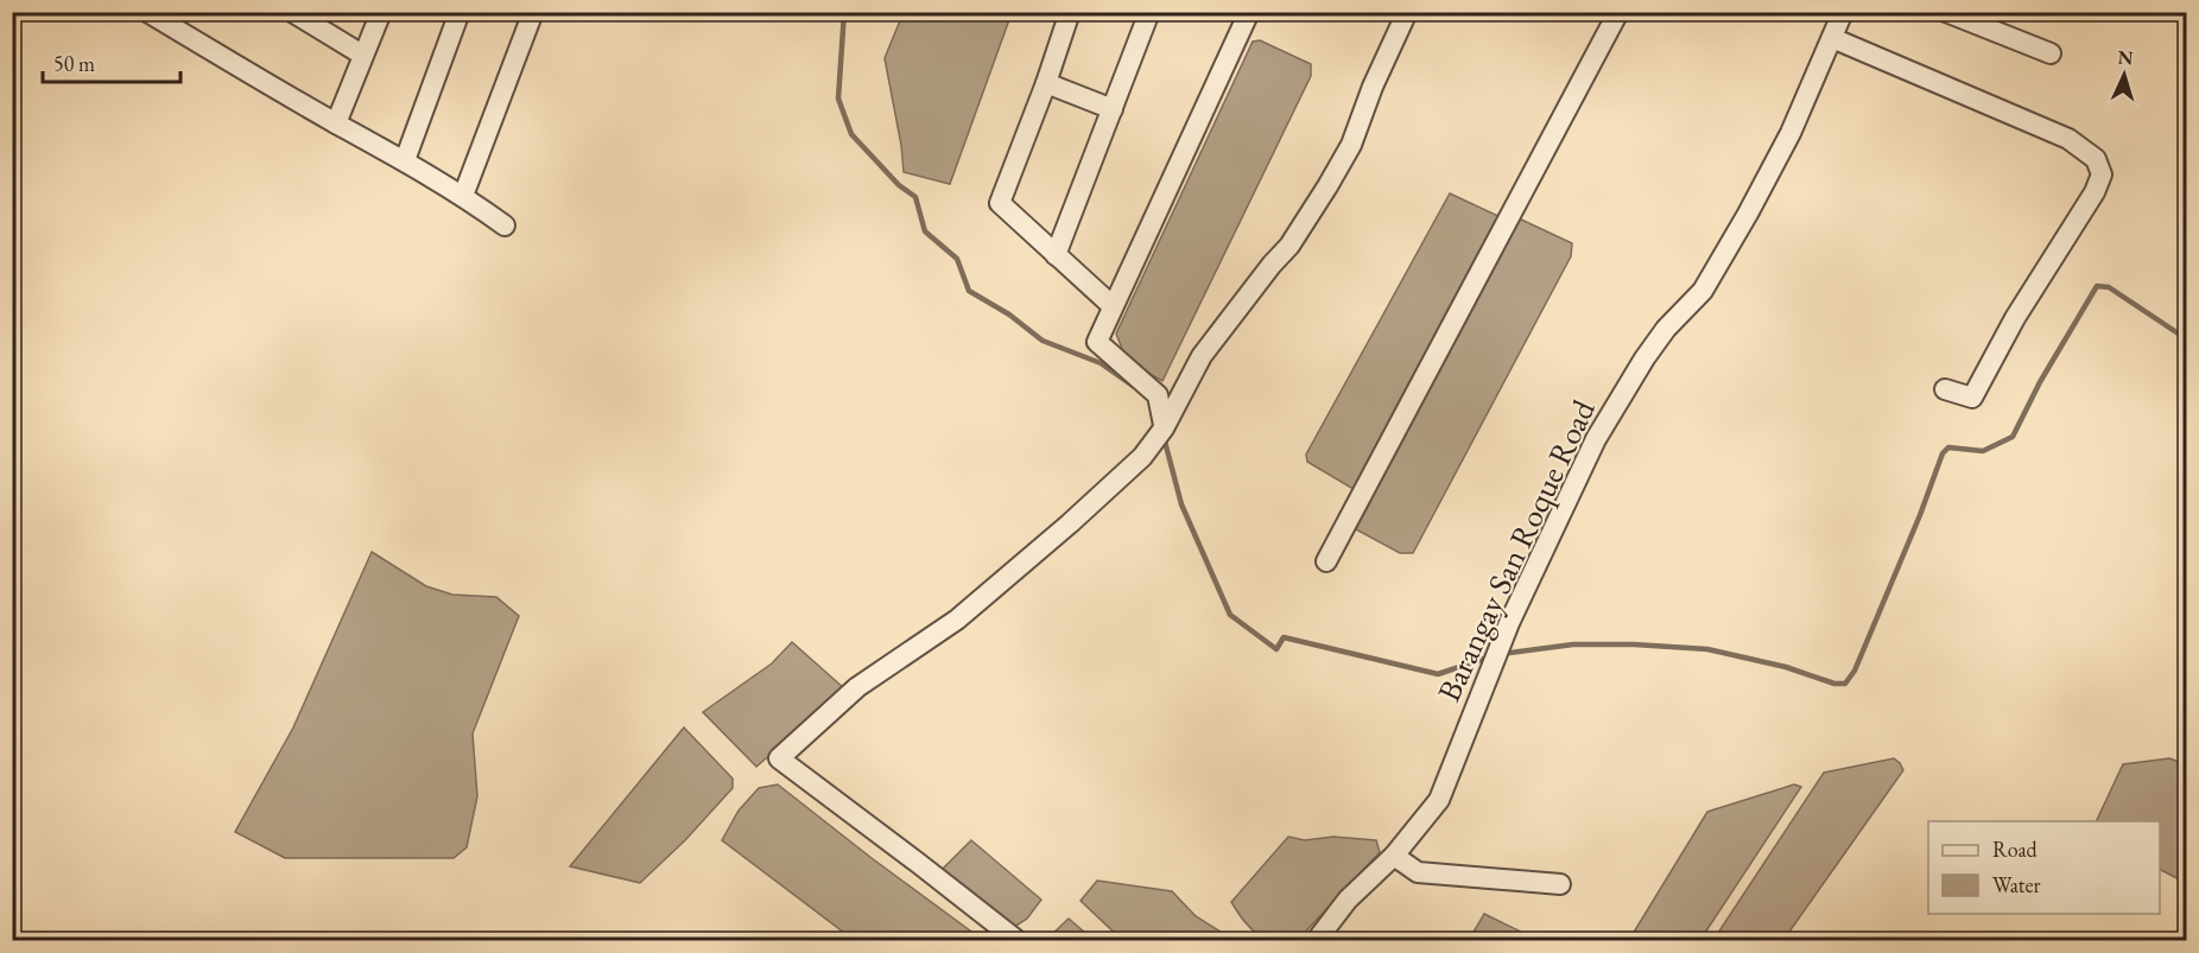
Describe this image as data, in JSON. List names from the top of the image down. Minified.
{"streets":{"street":["Barangay San Roque Road"]},"legend":["Road","Water"],"scale_bar":"50 m","north":"top"}
